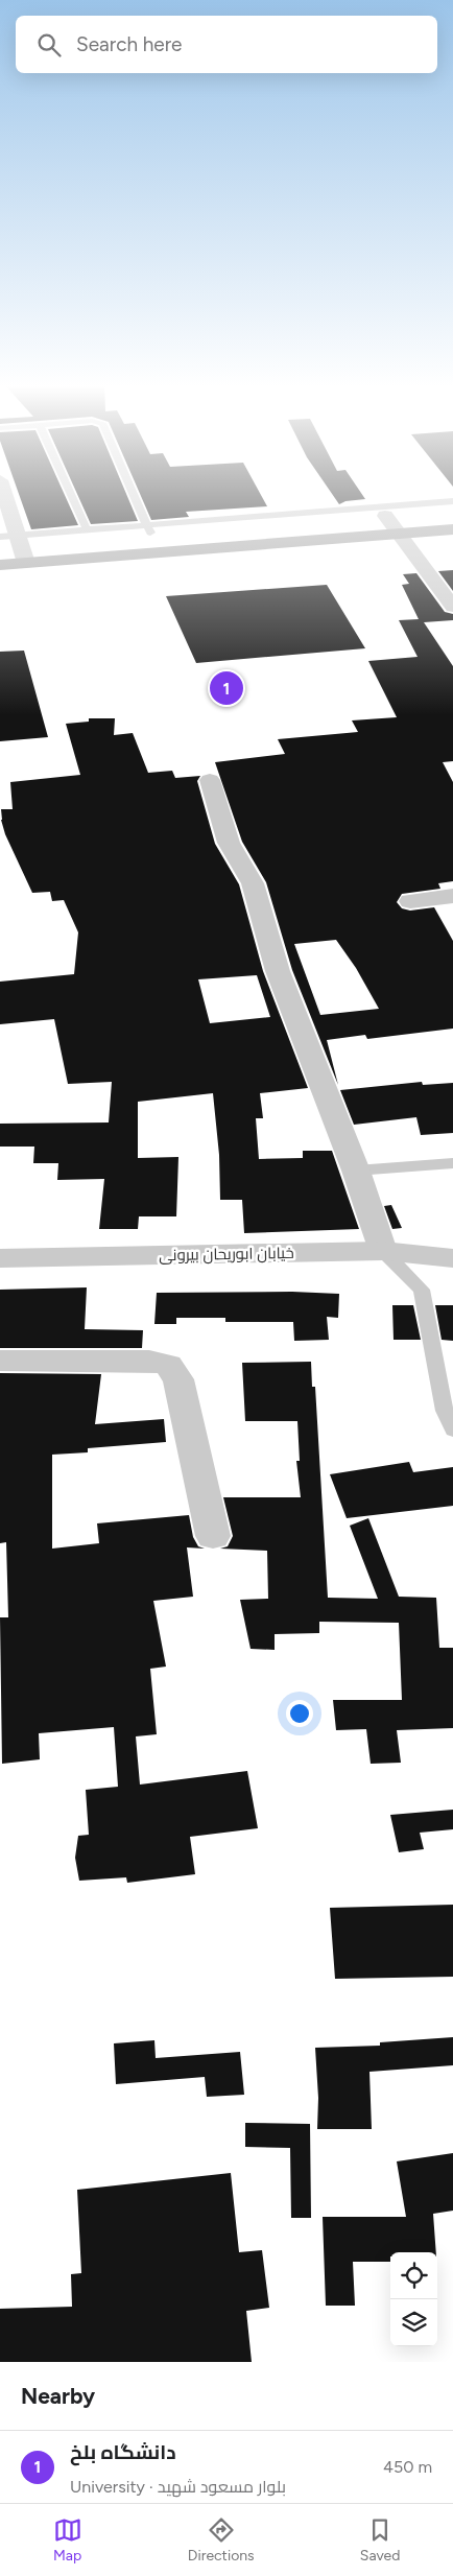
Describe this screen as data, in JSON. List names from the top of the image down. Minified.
{"streets":{"street":["خیابان ابوریحان بیرونی"]},"page":{"search":"Search here","pins":"1","heading":"Nearby","list":[{"mark":"1","name":"دانشگاه بلخ","note":"University · بلوار مسعود شهید","value":"450 m"}],"nav":["Map","Directions","Saved"]}}
